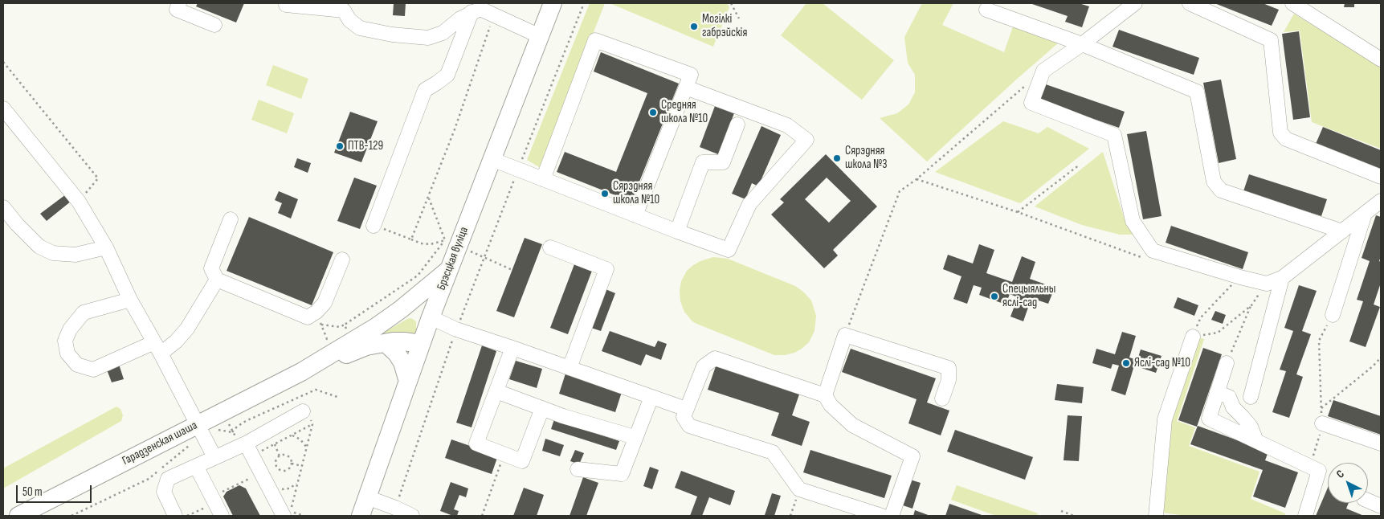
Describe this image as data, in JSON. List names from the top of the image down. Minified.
{"streets":{"main road":["Брэсцкая вуліца","Гарадзенская шаша"]},"crossings":[["Брэсцкая вуліца","Гарадзенская шаша"]],"places":["Могілкі габрэйскія","Средняя школа №10","ПТВ-129","Сярэдняя школа №3","Сярэдняя школа №10","Спецыяльны яслі-сад","Яслі-сад №10"],"scale_bar":"50 m","north":"top left"}
